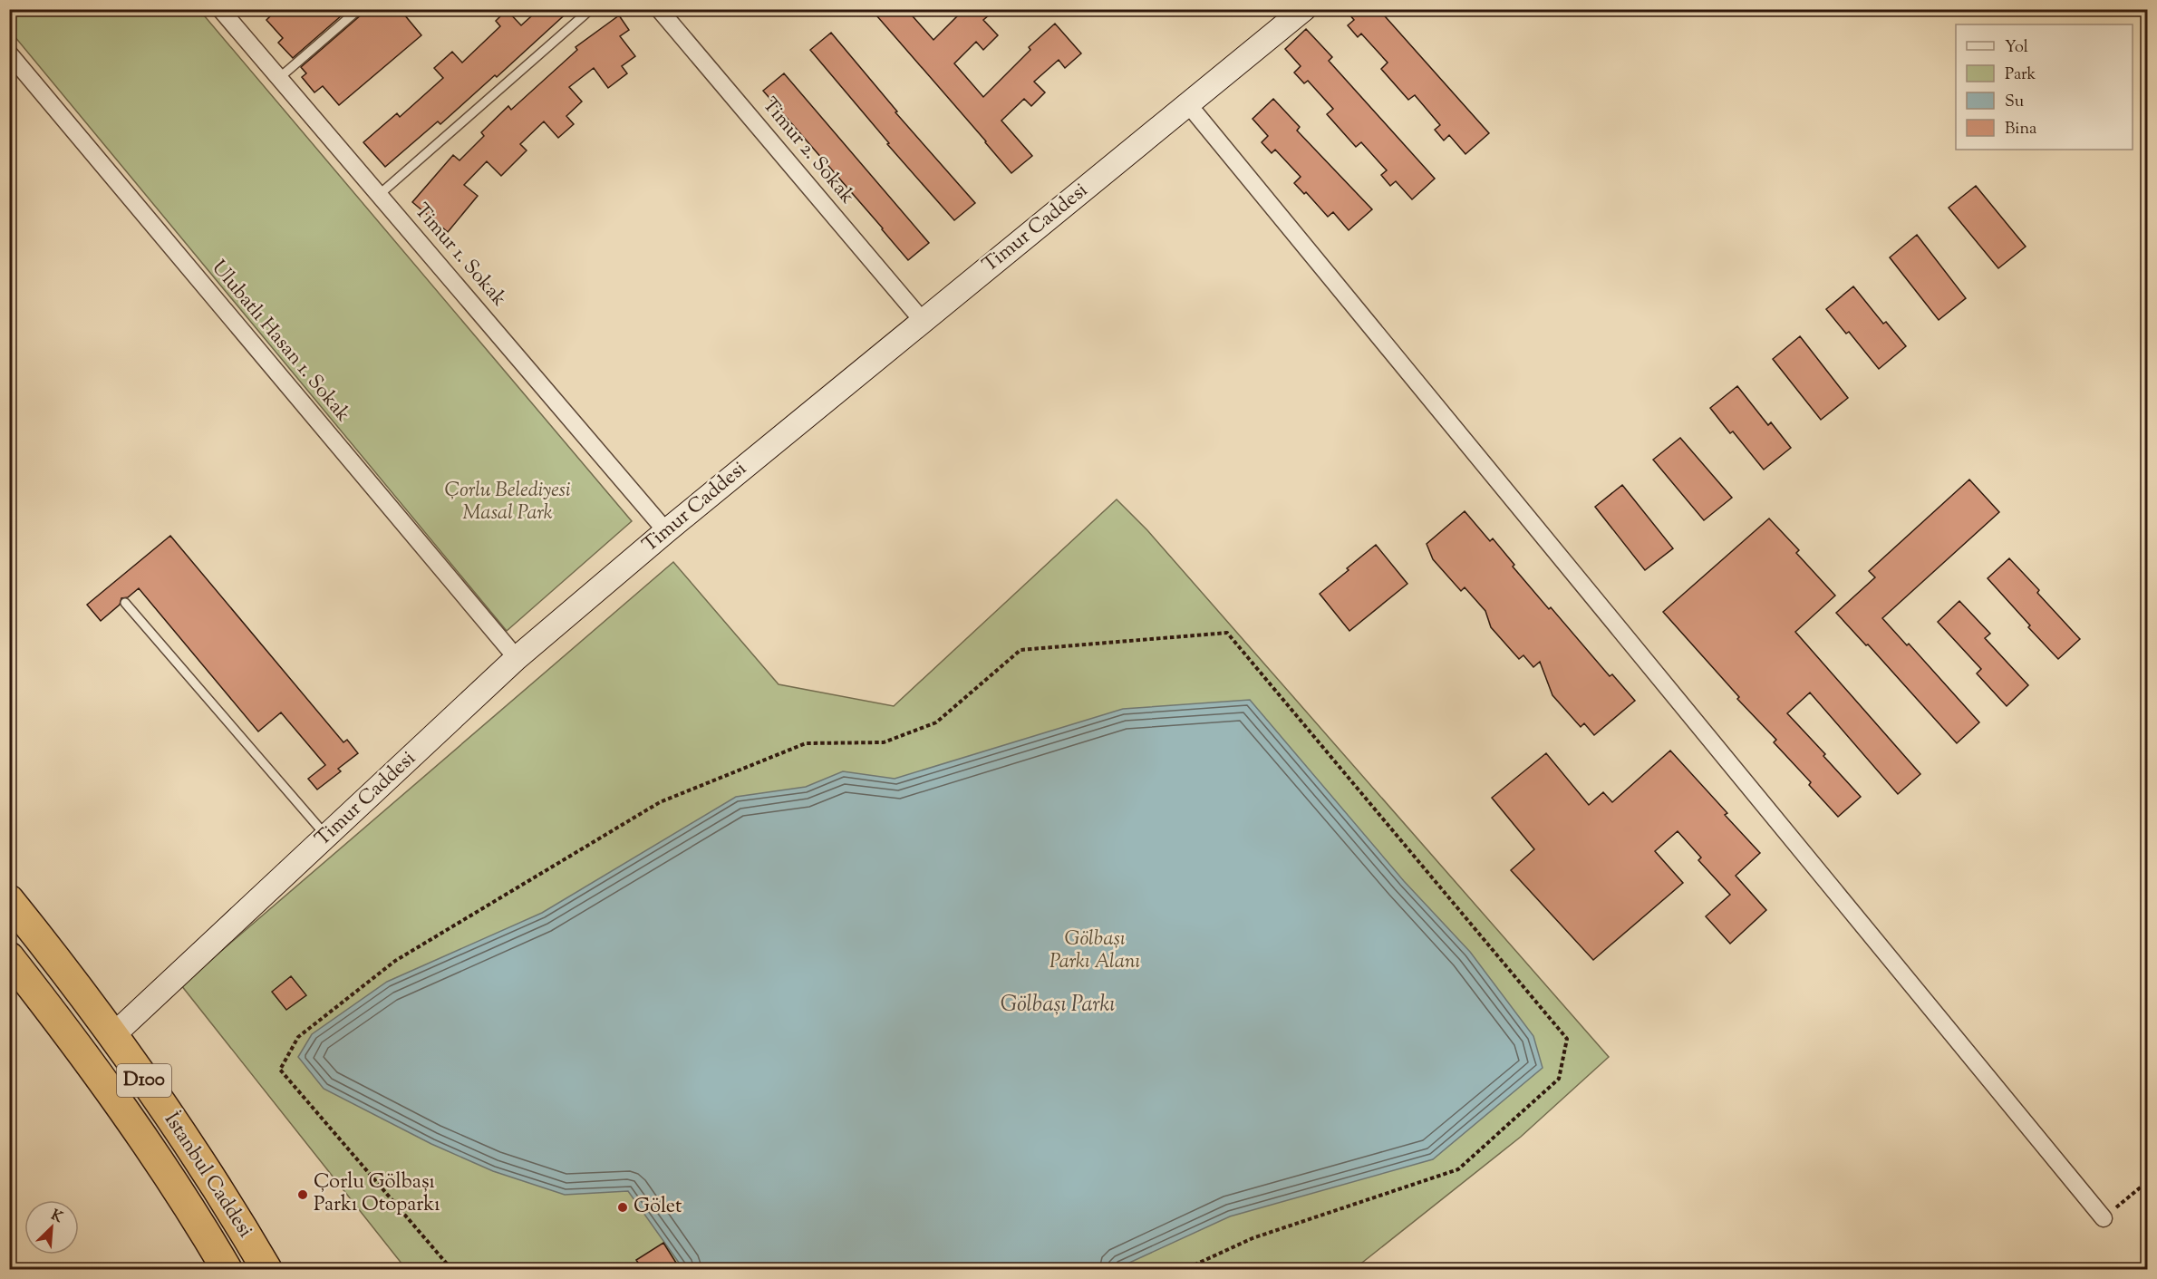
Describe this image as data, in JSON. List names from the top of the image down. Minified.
{"streets":{"highway":["D100","İstanbul Caddesi"],"street":["Timur 2. Sokak","Timur Caddesi","Timur 1. Sokak","Ulubatlı Hasan 1. Sokak"]},"crossings":[["Timur 2. Sokak","Timur Caddesi"],["Timur Caddesi","Timur 1. Sokak"],["Timur Caddesi","Ulubatlı Hasan 1. Sokak"],["Timur Caddesi","İstanbul Caddesi"]],"water":["Gölbaşı Parkı"],"parks":["Çorlu Belediyesi Masal Park","Gölbaşı Parkı Alanı"],"places":["Çorlu Gölbaşı Parkı Otoparkı","Gölet"],"legend":["Yol","Park","Su","Bina"],"north":"top right"}
